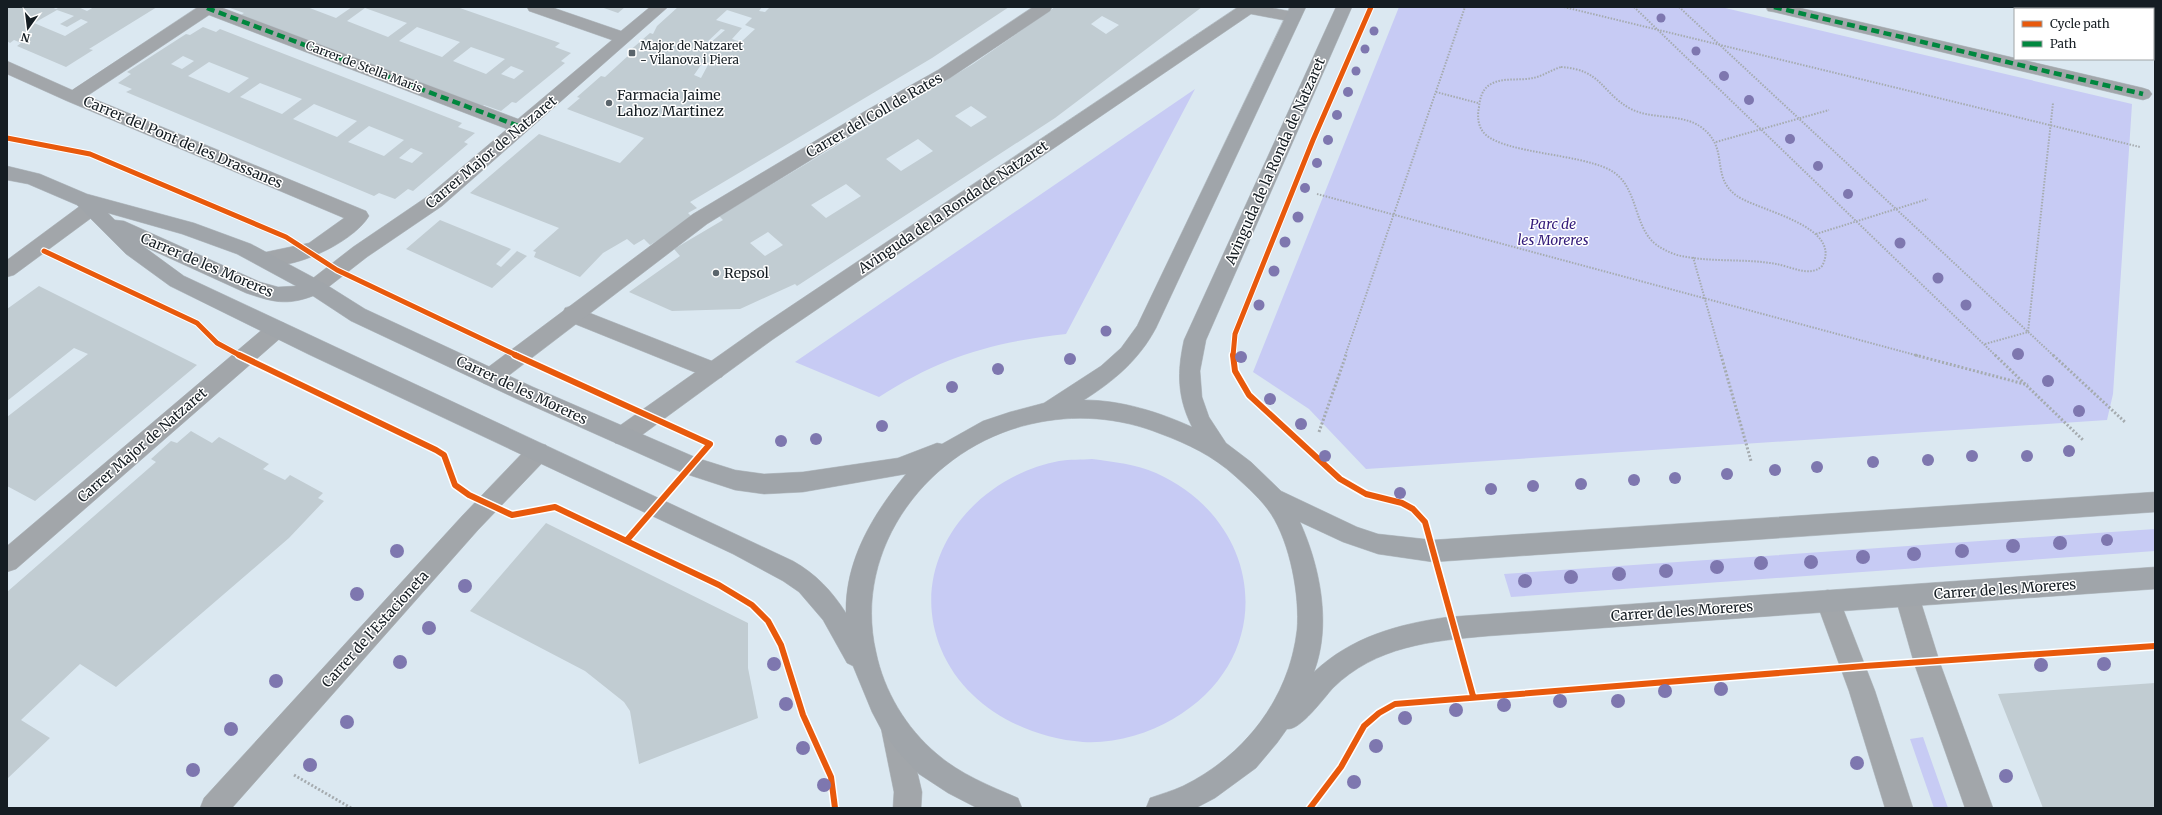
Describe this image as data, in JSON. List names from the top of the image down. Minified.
{"streets":{"main road":["Avinguda de la Ronda de Natzaret","Carrer de les Moreres"],"street":["Carrer de Stella Maris","Carrer del Coll de Rates","Carrer del Pont de les Drassanes","Carrer Major de Natzaret","Carrer de l'Estacioneta"]},"crossings":[["Carrer de Stella Maris","Carrer Major de Natzaret"],["Carrer del Pont de les Drassanes","Carrer Major de Natzaret"],["Carrer Major de Natzaret","Carrer de les Moreres"],["Avinguda de la Ronda de Natzaret","Carrer de les Moreres"],["Carrer de les Moreres","Carrer de l'Estacioneta"]],"parks":["Parc de les Moreres"],"places":{"transit":["Major de Natzaret - Vilanova i Piera"],"other":["Farmacia Jaime Lahoz Martinez","Repsol"]},"legend":["Cycle path","Path"],"north":"bottom"}
